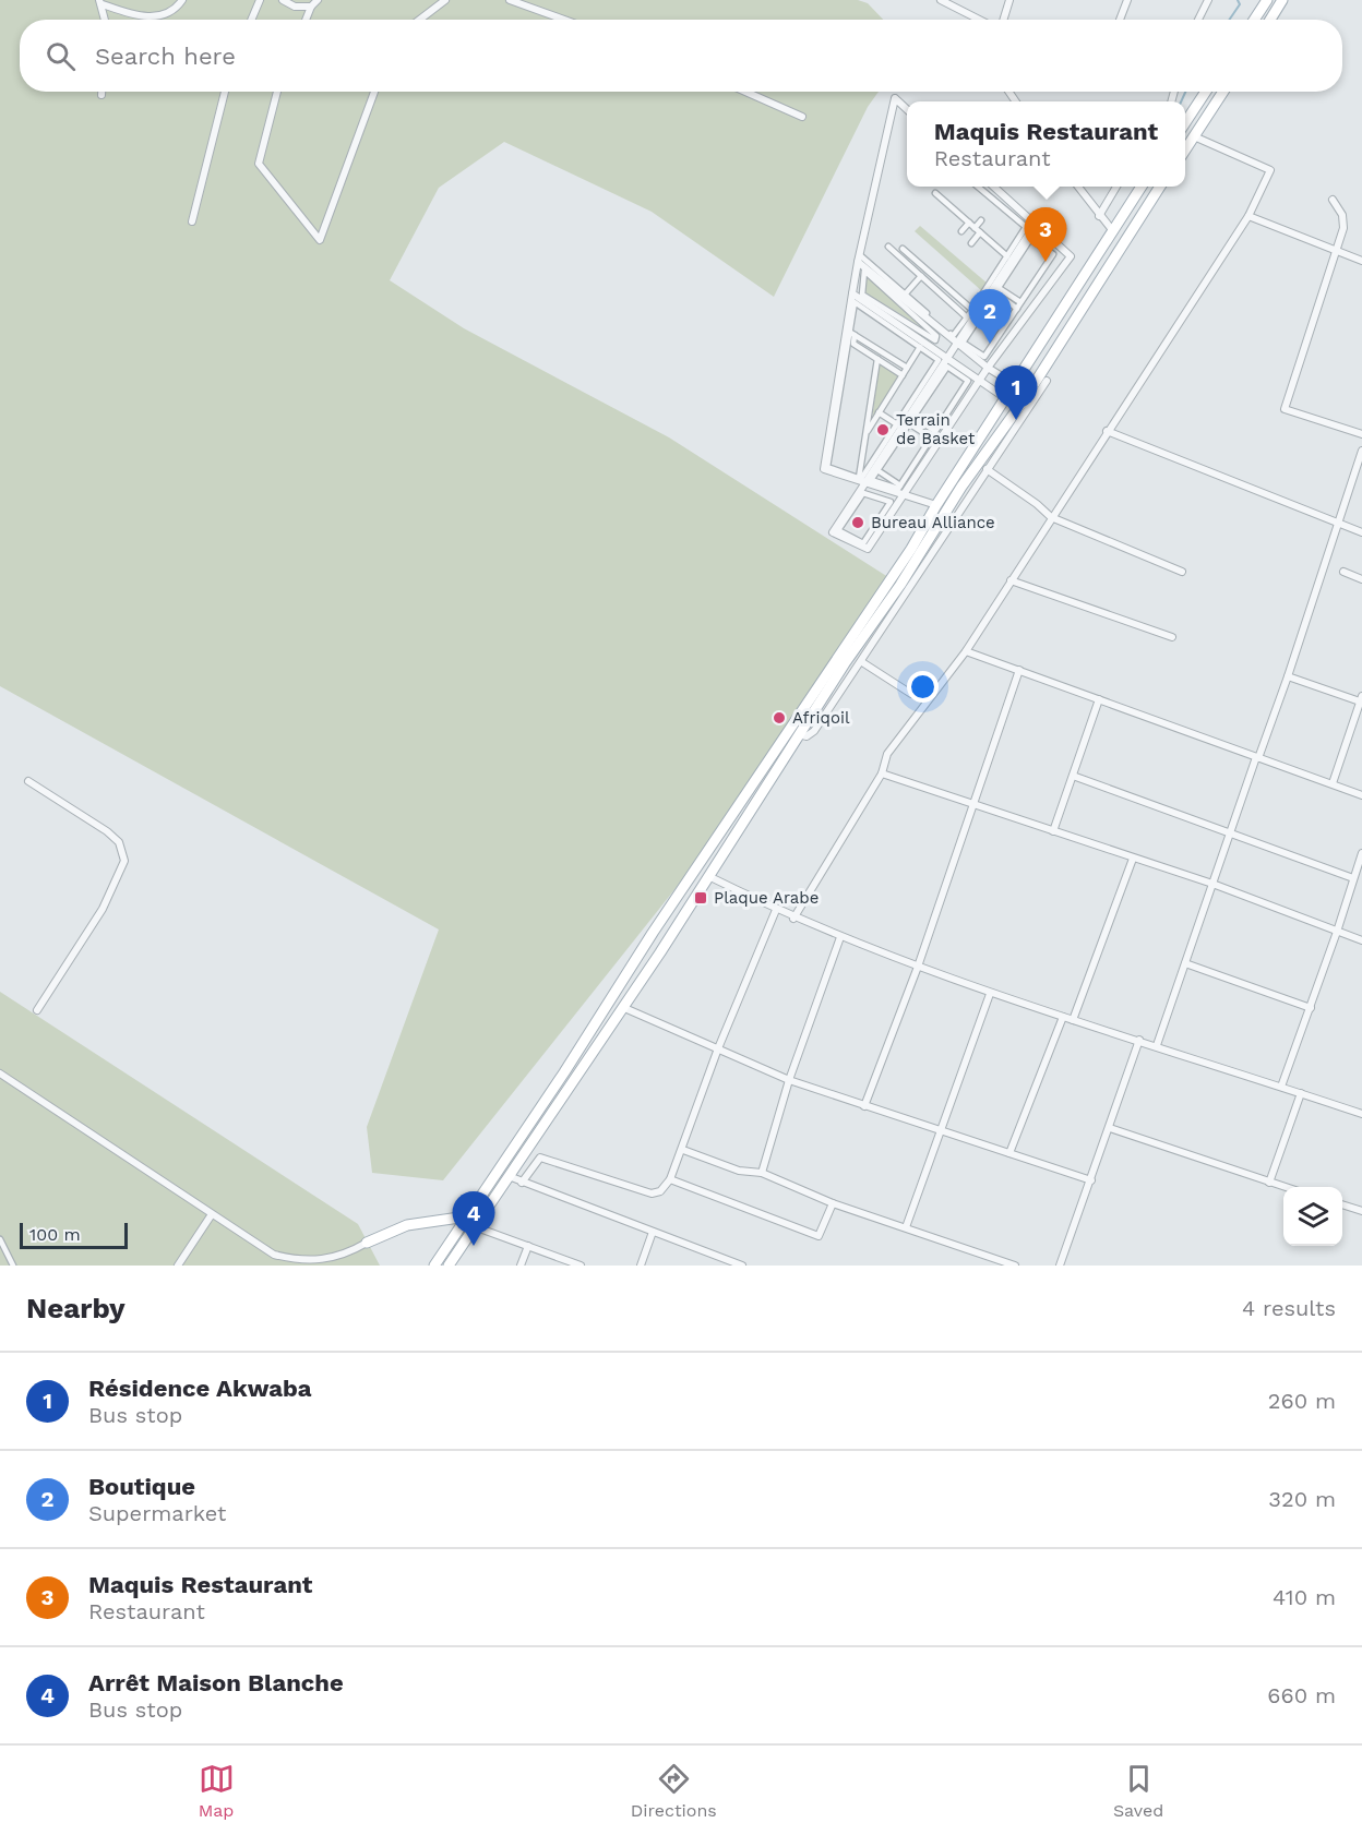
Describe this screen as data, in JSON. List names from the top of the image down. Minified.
{"places":{"other":["Terrain de Basket","Bureau Alliance","Afriqoil"],"transit":["Plaque Arabe"]},"scale_bar":"100 m","page":{"search":"Search here","popup":["Maquis Restaurant","Restaurant"],"pins":["3","2","1","4"],"scale":"100 m","heading":["Nearby","4 results"],"list":[{"mark":"1","name":"Résidence Akwaba","note":"Bus stop","value":"260 m"},{"mark":"2","name":"Boutique","note":"Supermarket","value":"320 m"},{"mark":"3","name":"Maquis Restaurant","note":"Restaurant","value":"410 m"},{"mark":"4","name":"Arrêt Maison Blanche","note":"Bus stop","value":"660 m"}],"nav":["Map","Directions","Saved"]}}
